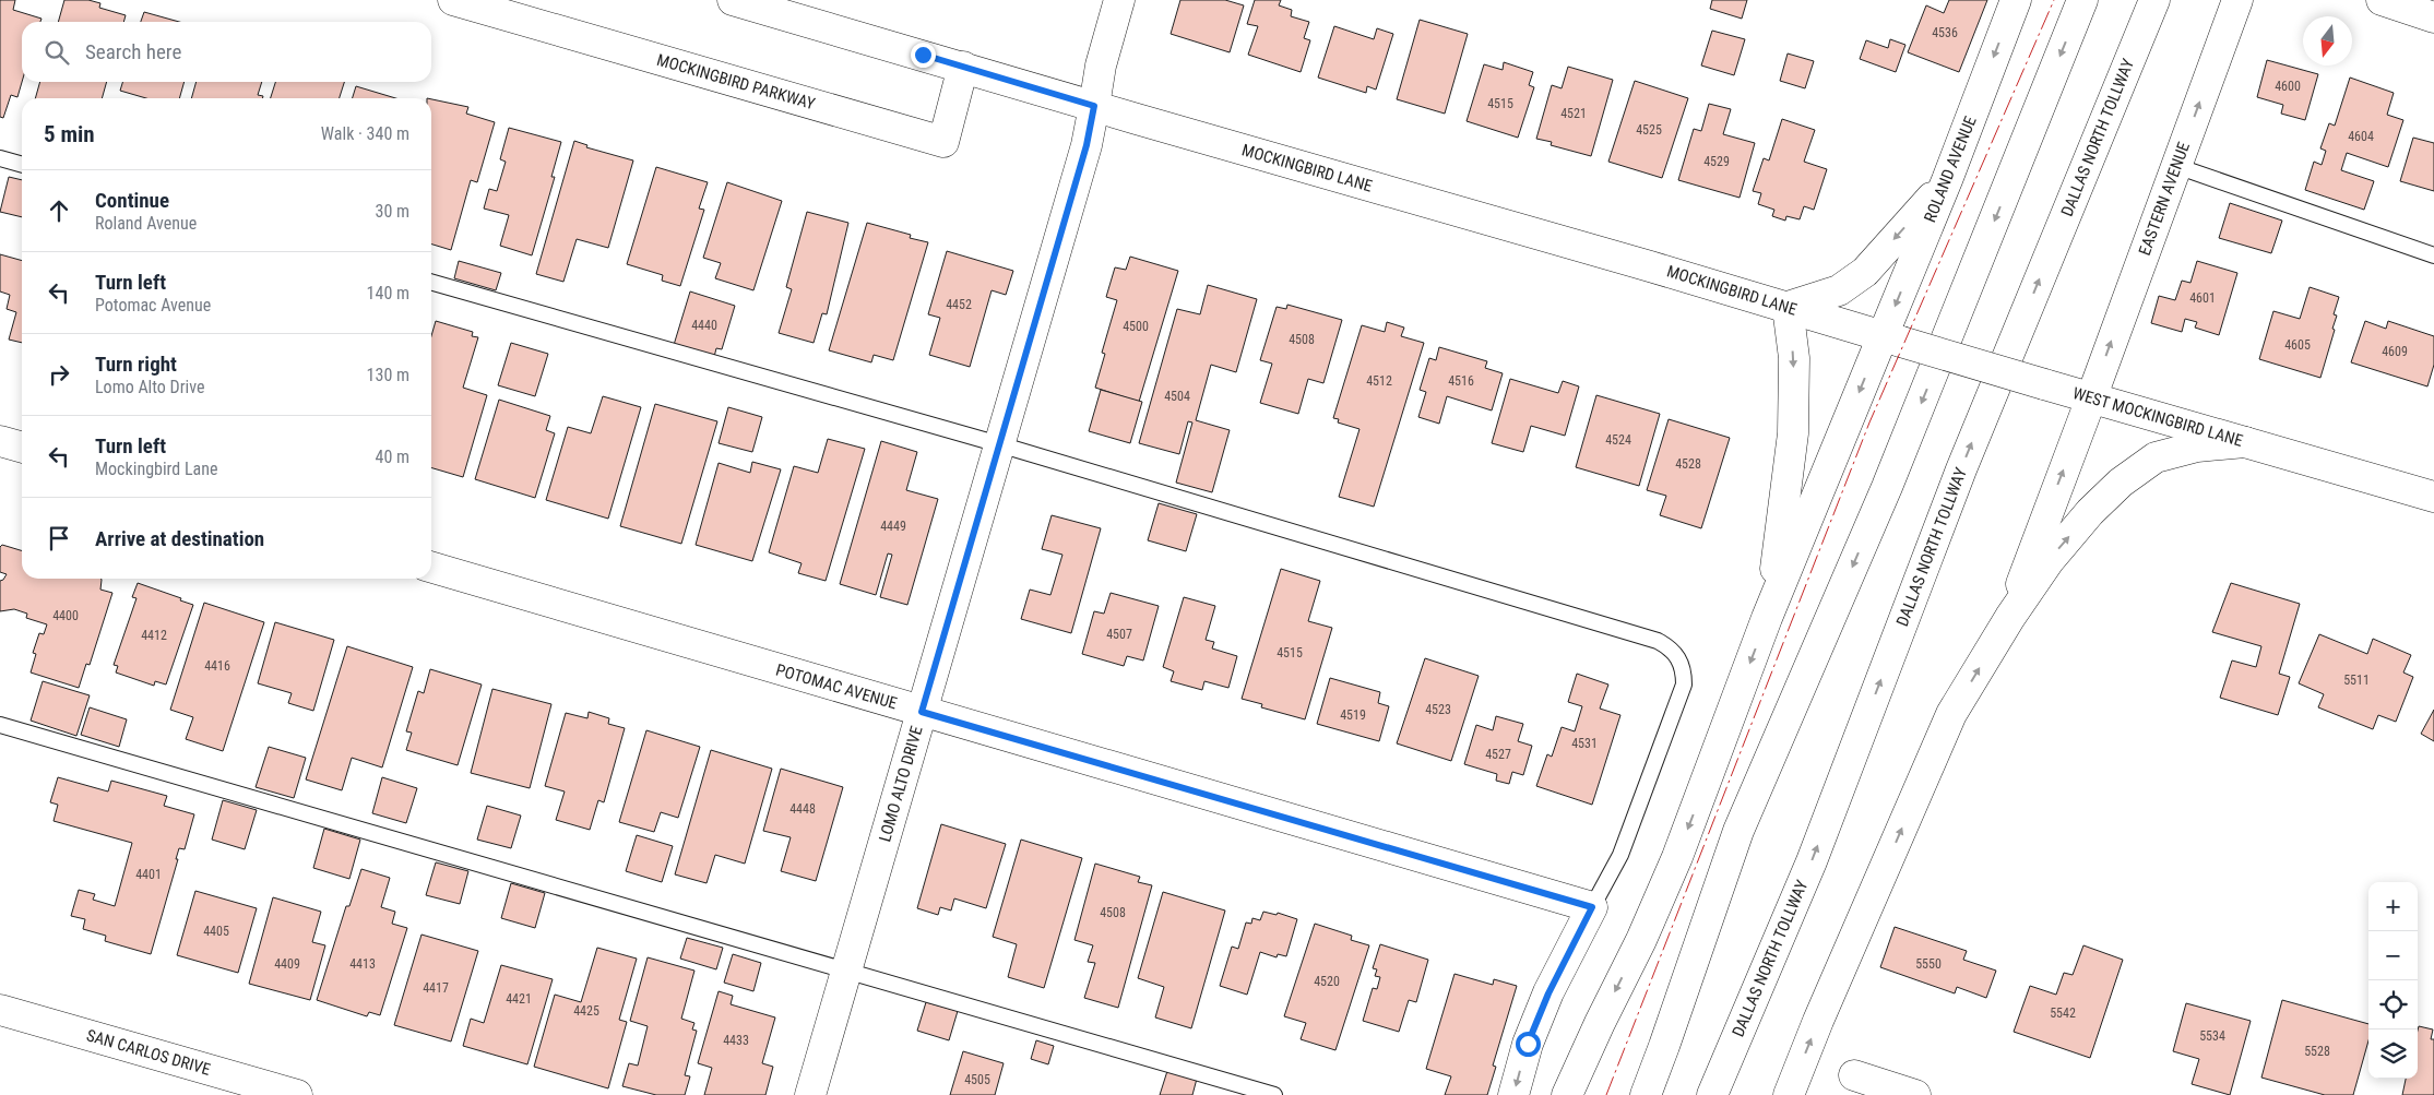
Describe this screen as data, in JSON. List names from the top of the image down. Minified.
{"streets":{"main road":["MOCKINGBIRD PARKWAY","DALLAS NORTH TOLLWAY","MOCKINGBIRD LANE","ROLAND AVENUE","EASTERN AVENUE","WEST MOCKINGBIRD LANE","POTOMAC AVENUE","LOMO ALTO DRIVE","SAN CARLOS DRIVE"]},"crossings":[["MOCKINGBIRD PARKWAY","MOCKINGBIRD LANE"],["MOCKINGBIRD LANE","ROLAND AVENUE"],["MOCKINGBIRD LANE","WEST MOCKINGBIRD LANE"],["MOCKINGBIRD LANE","LOMO ALTO DRIVE"],["ROLAND AVENUE","WEST MOCKINGBIRD LANE"],["EASTERN AVENUE","WEST MOCKINGBIRD LANE"],["POTOMAC AVENUE","LOMO ALTO DRIVE"]],"house_numbers":["4536","4600","4515","4521","4525","4604","4529","4601","4452","4440","4500","4508","4605","4609","4512","4516","4504","4524","4528","4449","4400","4507","4412","4515","4416","5511","4523","4519","4531","4527","4448","4401","4508","4405","4409","4413","5550","4520","4417","4421","4425","5542","5534","4433","5528","4505"],"north":"bottom","page":{"search":"Search here","heading":["5 min","Walk · 340 m"],"list":[["Continue","Roland Avenue","30 m"],["Turn left","Potomac Avenue","140 m"],["Turn right","Lomo Alto Drive","130 m"],["Turn left","Mockingbird Lane","40 m"],"Arrive at destination"],"map_buttons":["+","−"]}}
